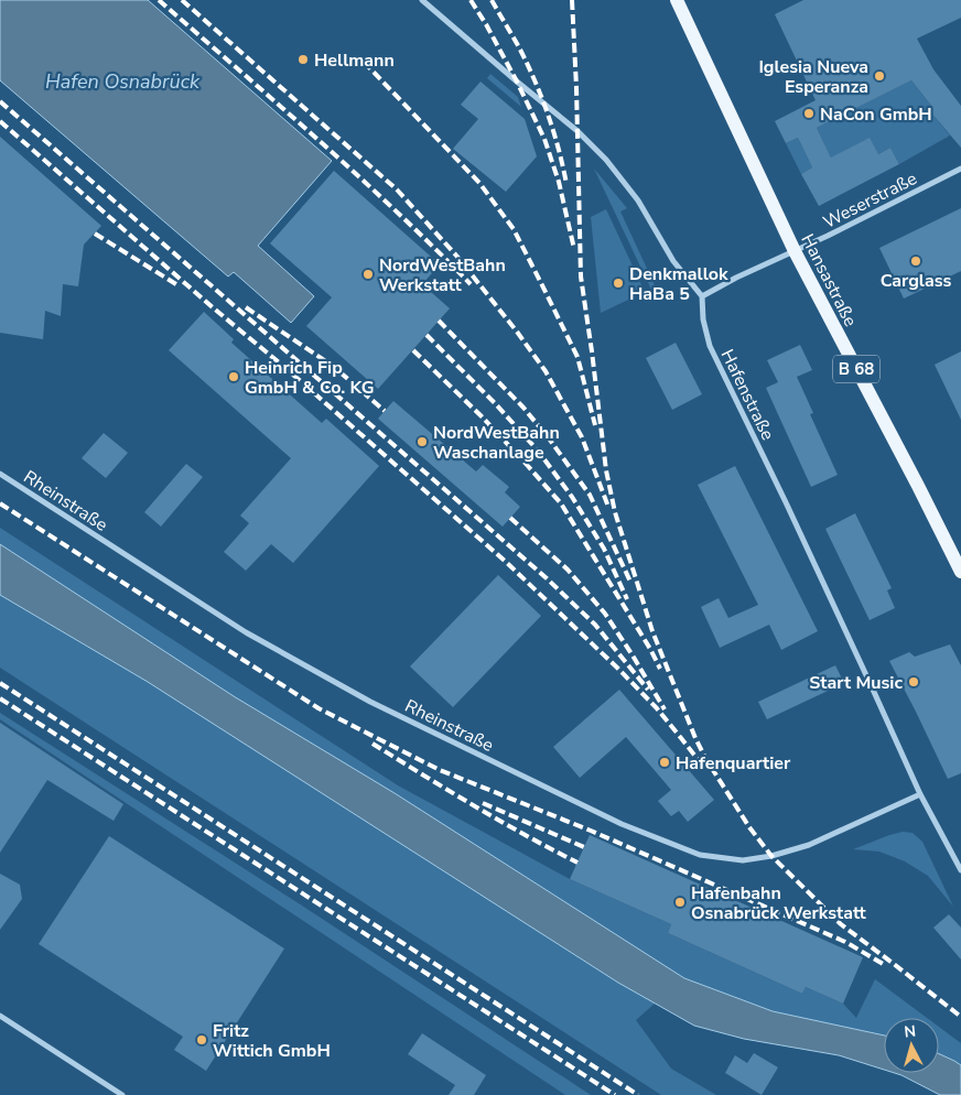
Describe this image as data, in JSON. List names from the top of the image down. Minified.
{"streets":{"main road":["Hansastraße","B 68"],"street":["Weserstraße","Hafenstraße","Rheinstraße"]},"crossings":[["Weserstraße","Hansastraße"],["Weserstraße","Hafenstraße"],["Hafenstraße","Rheinstraße"]],"water":["Hafen Osnabrück"],"places":["Hellmann","Iglesia Nueva Esperanza","NaCon GmbH","Carglass","NordWestBahn Werkstatt","Denkmallok HaBa 5","Heinrich Fip GmbH & Co. KG","NordWestBahn Waschanlage","Start Music","Hafenquartier","Hafenbahn Osnabrück Werkstatt","Fritz Wittich GmbH"],"north":"top"}
